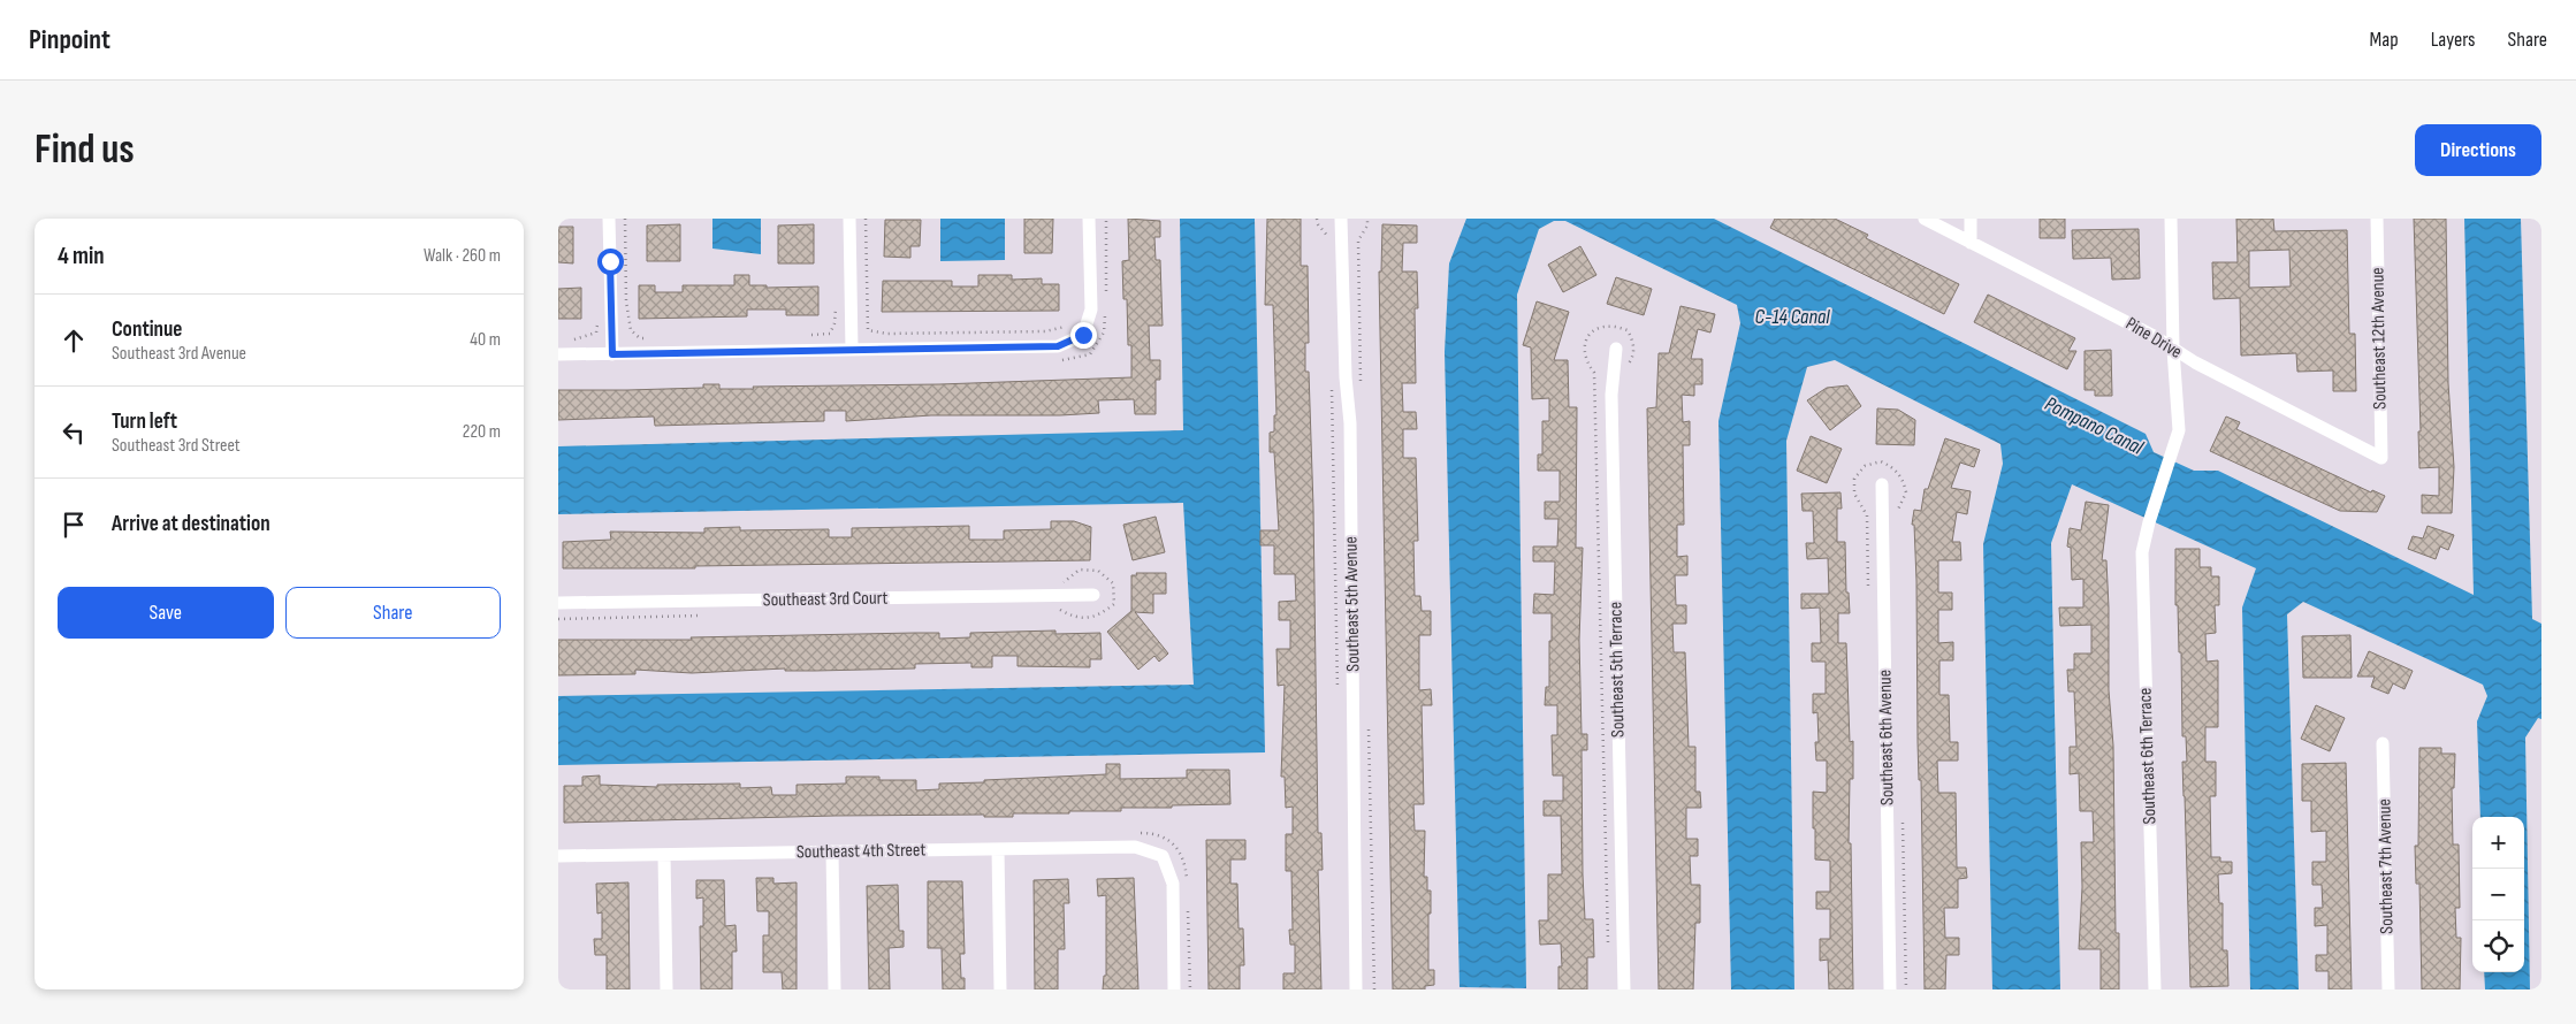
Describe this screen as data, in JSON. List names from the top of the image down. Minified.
{"streets":{"street":["Pine Drive","Southeast 12th Avenue","Southeast 3rd Court","Southeast 5th Avenue","Southeast 5th Terrace","Southeast 6th Avenue","Southeast 6th Terrace","Southeast 4th Street","Southeast 7th Avenue"]},"crossings":[["Pine Drive","Southeast 12th Avenue"],["Pine Drive","Southeast 6th Terrace"]],"water":["C-14 Canal","Pompano Canal"],"page":{"header":"Pinpoint","nav":["Map","Layers","Share"],"buttons":["Directions",["Save","Share"]],"title":"Find us","heading":["4 min","Walk · 260 m"],"list":[["Continue","Southeast 3rd Avenue","40 m"],["Turn left","Southeast 3rd Street","220 m"],"Arrive at destination"],"map_buttons":["+","−"]}}
